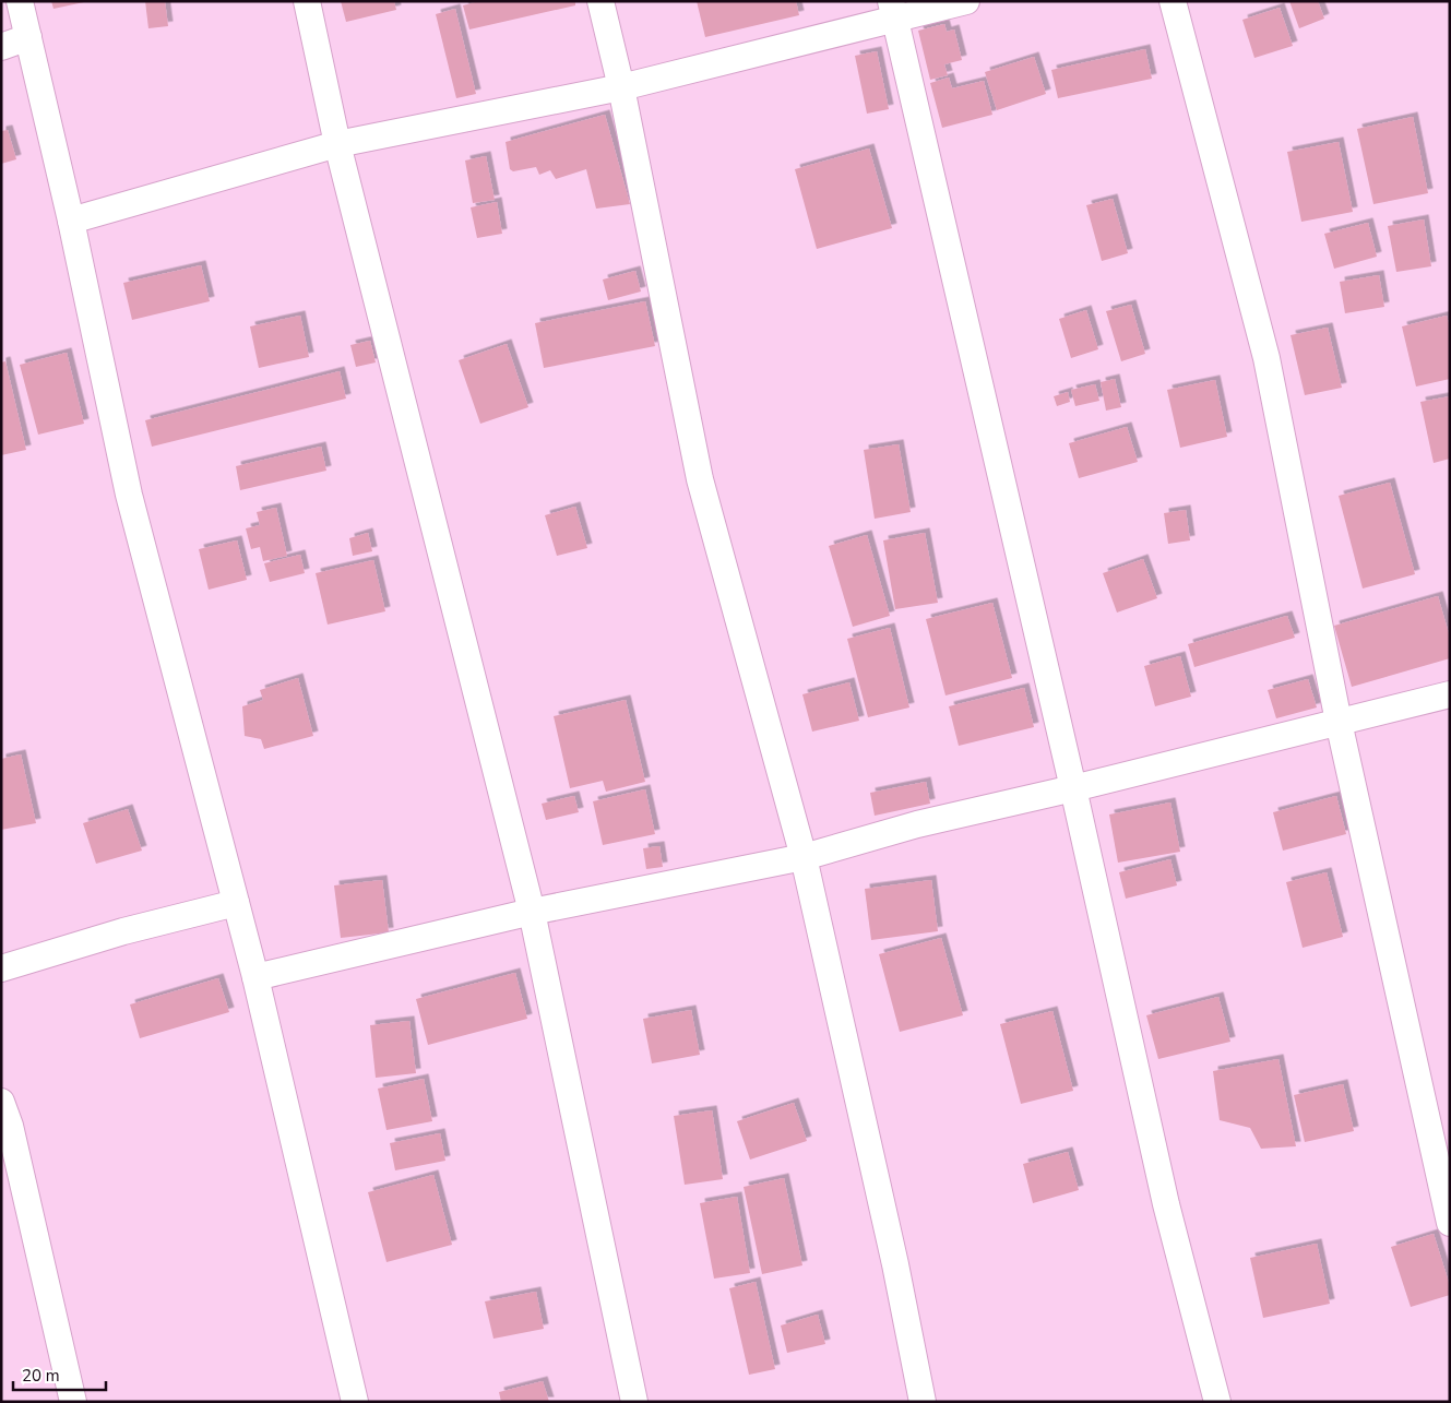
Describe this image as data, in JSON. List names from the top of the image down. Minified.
{"scale_bar":"20 m"}
